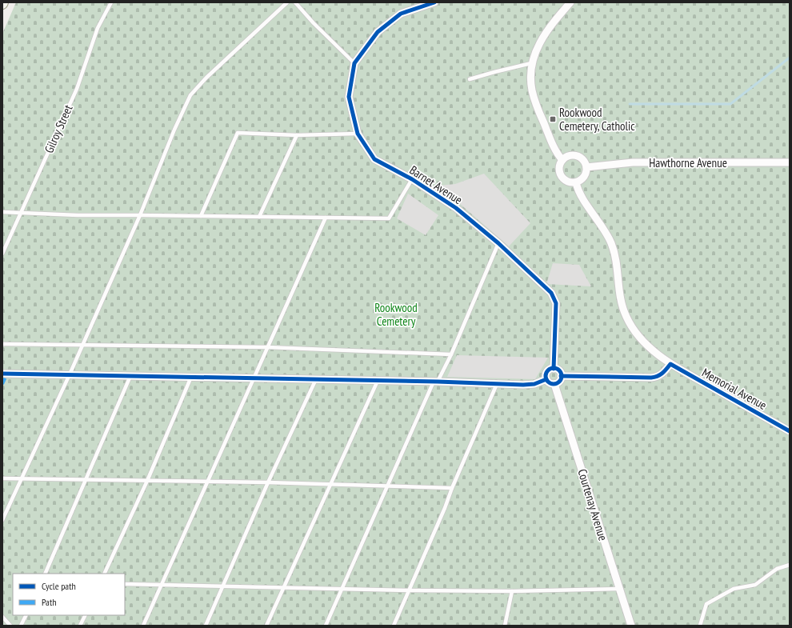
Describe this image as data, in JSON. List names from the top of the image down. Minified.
{"streets":{"street":["Hawthorne Avenue","Barnet Avenue","Memorial Avenue","Courtenay Avenue"],"lane":["Gilroy Street"]},"crossings":[["Hawthorne Avenue","Memorial Avenue"],["Barnet Avenue","Courtenay Avenue"]],"parks":["Rookwood Cemetery"],"places":{"transit":["Rookwood Cemetery, Catholic"]},"legend":["Cycle path","Path"]}
